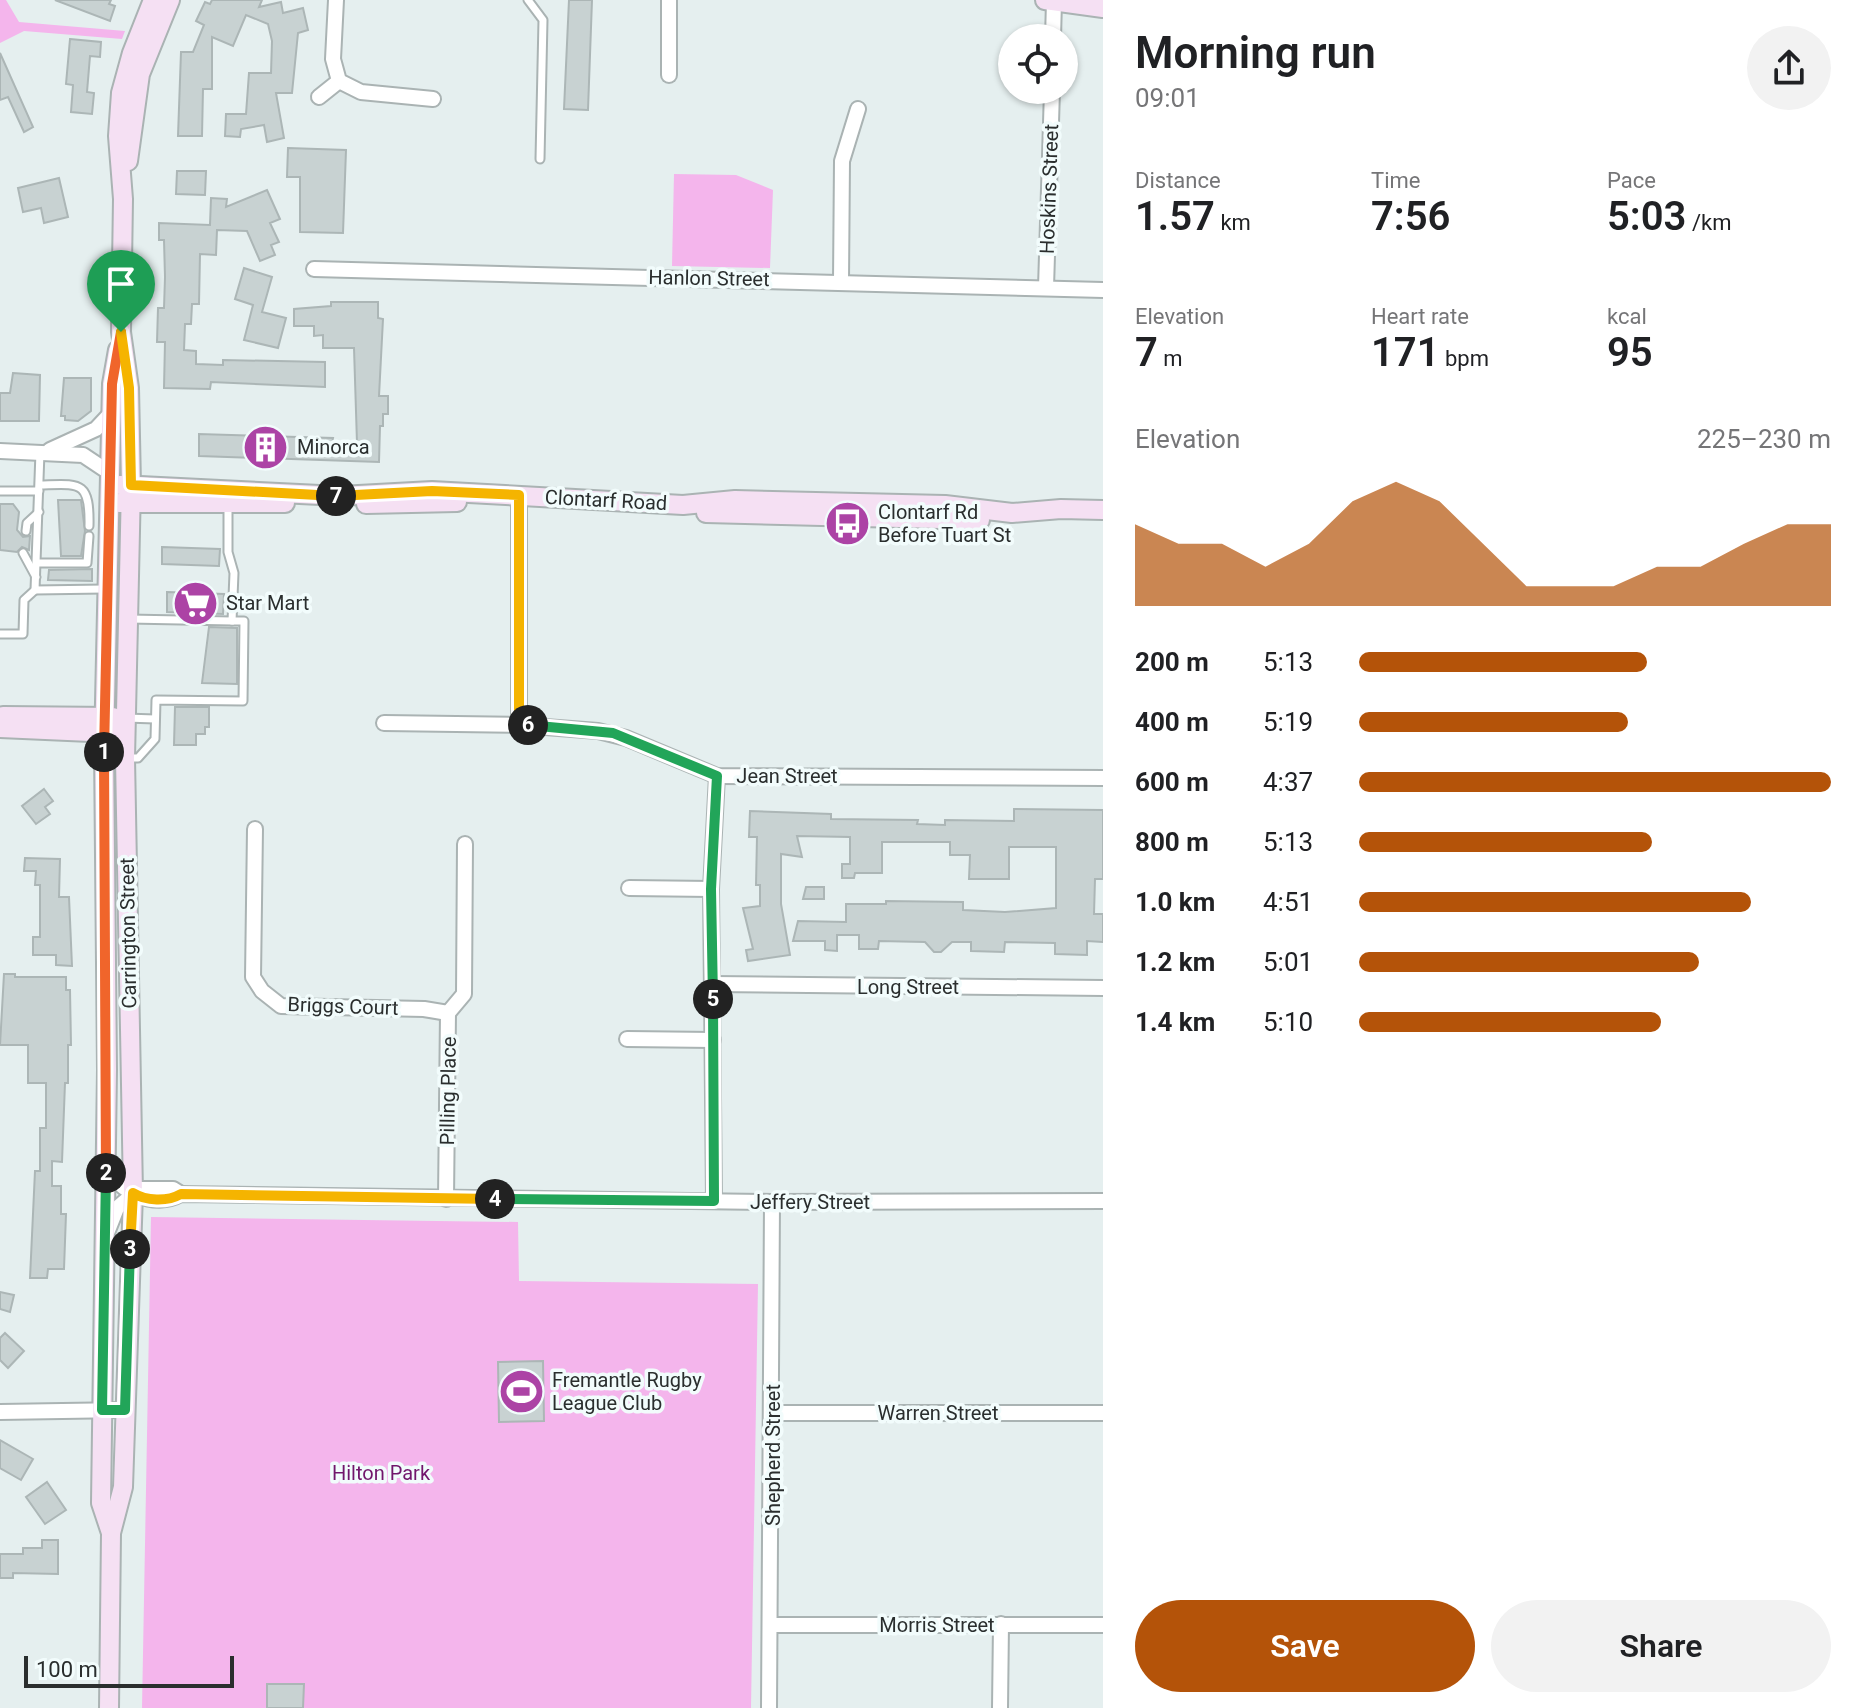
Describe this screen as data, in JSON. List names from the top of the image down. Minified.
{"streets":{"main road":["Clontarf Road","Carrington Street"],"street":["Hoskins Street","Hanlon Street","Jean Street","Long Street","Briggs Court","Pilling Place","Jeffery Street","Warren Street","Shepherd Street","Morris Street"]},"crossings":[["Hoskins Street","Hanlon Street"],["Clontarf Road","Carrington Street"],["Carrington Street","Jeffery Street"],["Briggs Court","Pilling Place"],["Pilling Place","Jeffery Street"],["Jeffery Street","Shepherd Street"],["Warren Street","Shepherd Street"],["Shepherd Street","Morris Street"]],"parks":["Hilton Park"],"places":{"building":["Minorca"],"bus stop":["Clontarf Rd Before Tuart St"],"supermarket":["Star Mart"],"sports":["Fremantle Rugby League Club"]},"scale_bar":"100 m","page":{"heading":["Morning run","09:01"],"stats":[["Distance","1.57 km"],["Time","7:56"],["Pace","5:03 /km"],["Elevation","7 m"],["Heart rate","171 bpm"],["kcal","95"]],"chart":["Elevation","225–230 m"],"pins":["7","6","1","5","2","4","3"],"list":[{"name":"200 m","note":"5:13"},{"name":"400 m","note":"5:19"},{"name":"600 m","note":"4:37"},{"name":"800 m","note":"5:13"},{"name":"1.0 km","note":"4:51"},{"name":"1.2 km","note":"5:01"},{"name":"1.4 km","note":"5:10"}],"buttons":["Save","Share"],"scale":"100 m"}}
